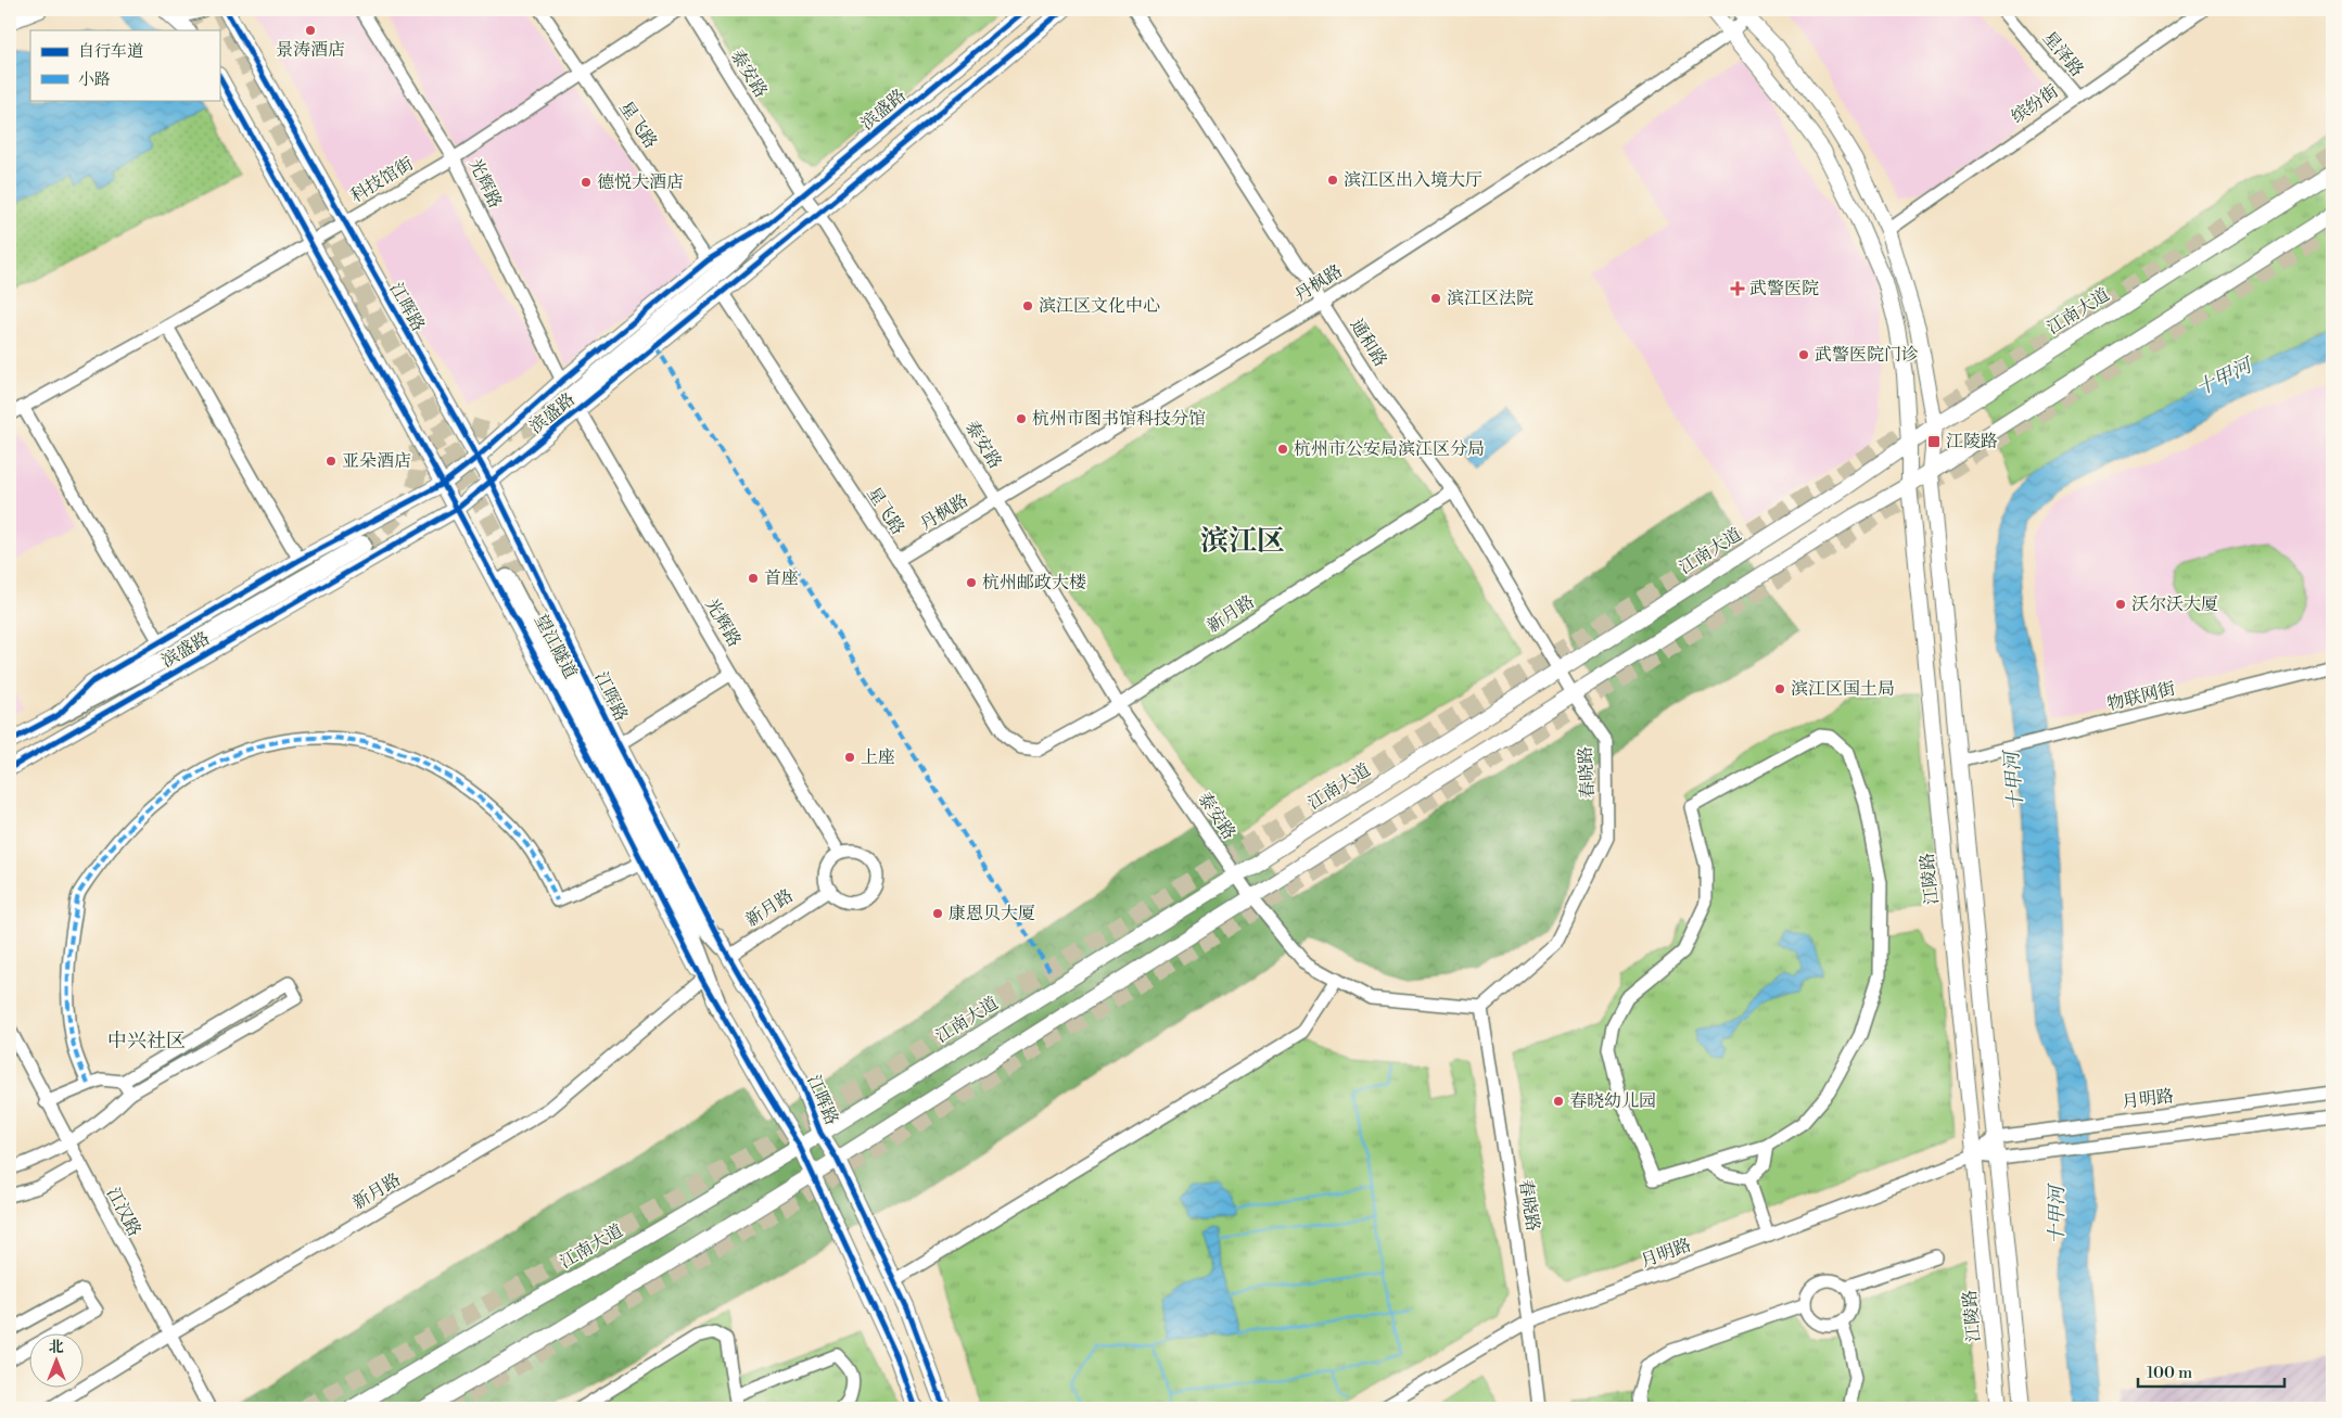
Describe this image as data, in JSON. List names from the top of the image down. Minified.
{"streets":{"highway":["望江隧道"],"main road":["滨盛路","江晖路","江南大道","江陵路"],"street":["星泽路","泰安路","缤纷街","星飞路","科技馆街","光辉路","丹枫路","通和路","新月路","物联网街","春晓路","月明路","江汉路"]},"crossings":[["星泽路","缤纷街"],["泰安路","滨盛路"],["泰安路","丹枫路"],["泰安路","江南大道"],["泰安路","新月路"],["滨盛路","星飞路"],["滨盛路","光辉路"],["滨盛路","江晖路"],["星飞路","科技馆街"],["星飞路","丹枫路"],["星飞路","新月路"],["科技馆街","光辉路"],["科技馆街","江晖路"],["光辉路","新月路"],["丹枫路","通和路"],["丹枫路","江陵路"],["江晖路","江南大道"],["江晖路","新月路"],["江晖路","望江隧道"],["江南大道","通和路"],["江南大道","江陵路"],["通和路","新月路"],["通和路","春晓路"],["新月路","望江隧道"],["新月路","江汉路"],["春晓路","月明路"],["江陵路","月明路"]],"districts":["滨江区","中兴社区"],"water":["十甲河"],"places":{"other":["景涛酒店","滨江区出入境大厅","德悦大酒店","滨江区法院","滨江区文化中心","武警医院门诊","杭州市图书馆科技分馆","杭州市公安局滨江区分局","亚朵酒店","首座","杭州邮政大楼","沃尔沃大厦","滨江区国土局","上座","康恩贝大厦","春晓幼儿园"],"health":["武警医院"],"transit":["江陵路"]},"legend":["自行车道","小路"],"scale_bar":"100 m","north":"top"}
